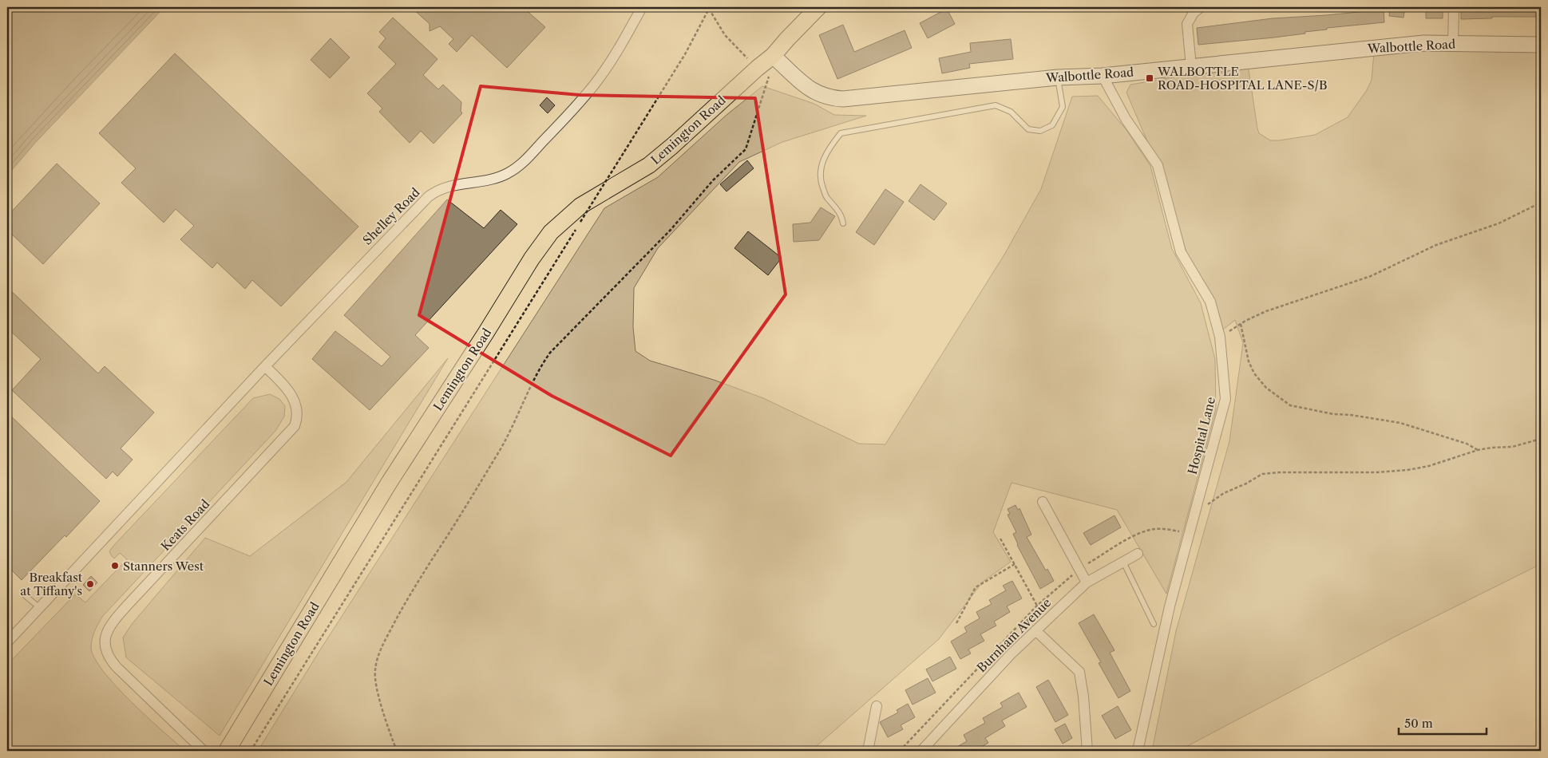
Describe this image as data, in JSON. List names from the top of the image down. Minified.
{"streets":{"main road":["Lemington Road"],"street":["Walbottle Road","Shelley Road","Hospital Lane","Keats Road","Burnham Avenue"]},"crossings":[["Walbottle Road","Lemington Road"],["Walbottle Road","Hospital Lane"],["Shelley Road","Keats Road"]],"places":{"transit":["WALBOTTLE ROAD-HOSPITAL LANE-S/B"],"other":["Stanners West","Breakfast at Tiffany's"]},"scale_bar":"50 m"}
